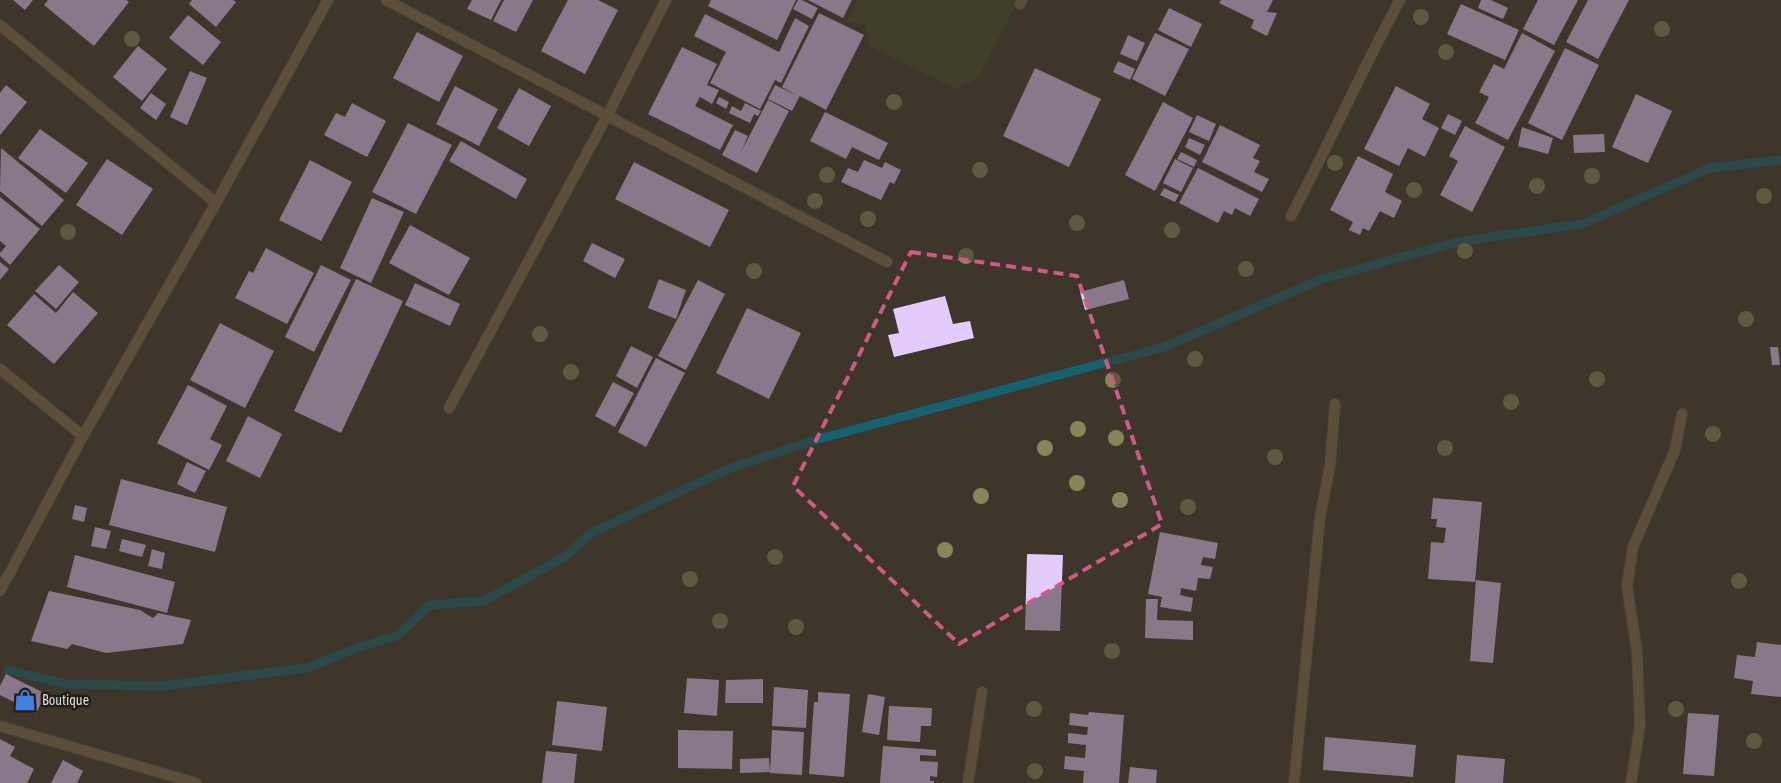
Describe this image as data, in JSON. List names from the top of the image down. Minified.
{"places":{"shop":["Boutique"]}}
